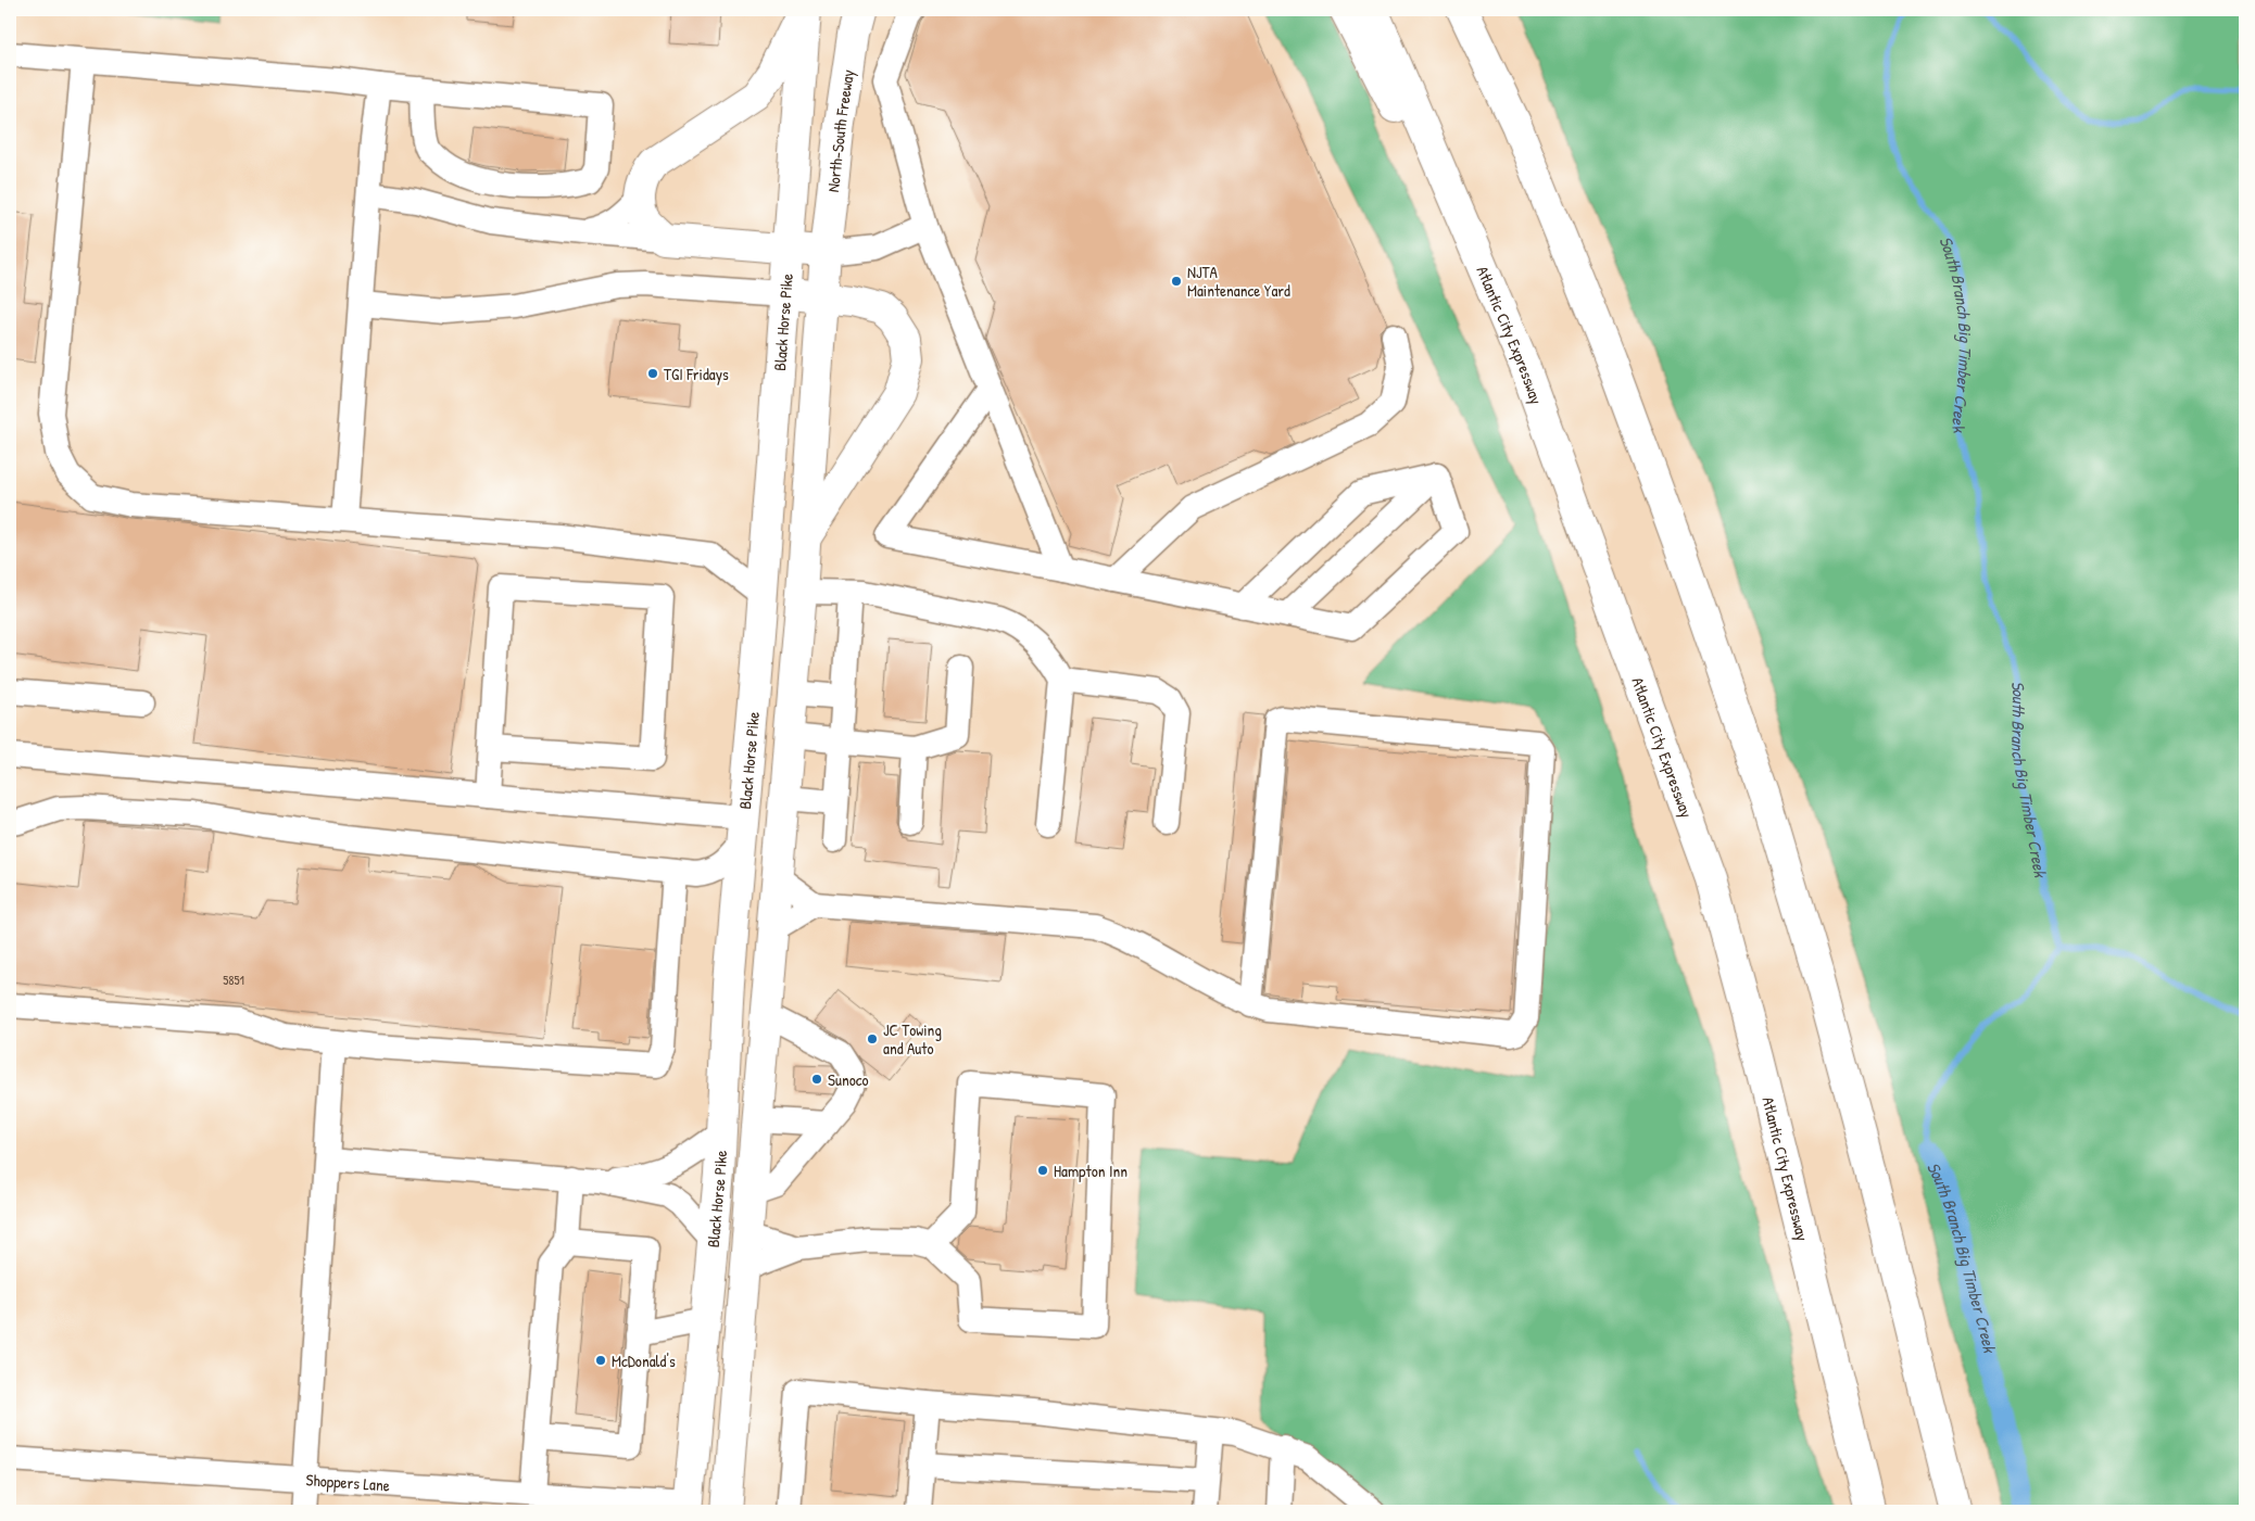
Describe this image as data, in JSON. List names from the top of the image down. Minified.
{"streets":{"highway":["North-South Freeway","Black Horse Pike","Atlantic City Expressway"],"street":["Shoppers Lane"]},"crossings":[["North-South Freeway","Black Horse Pike"],["Black Horse Pike","Shoppers Lane"]],"water":["South Branch Big Timber Creek"],"places":["NJTA Maintenance Yard","TGI Fridays","JC Towing and Auto","Sunoco","Hampton Inn","McDonald's"],"house_numbers":["5851"]}
